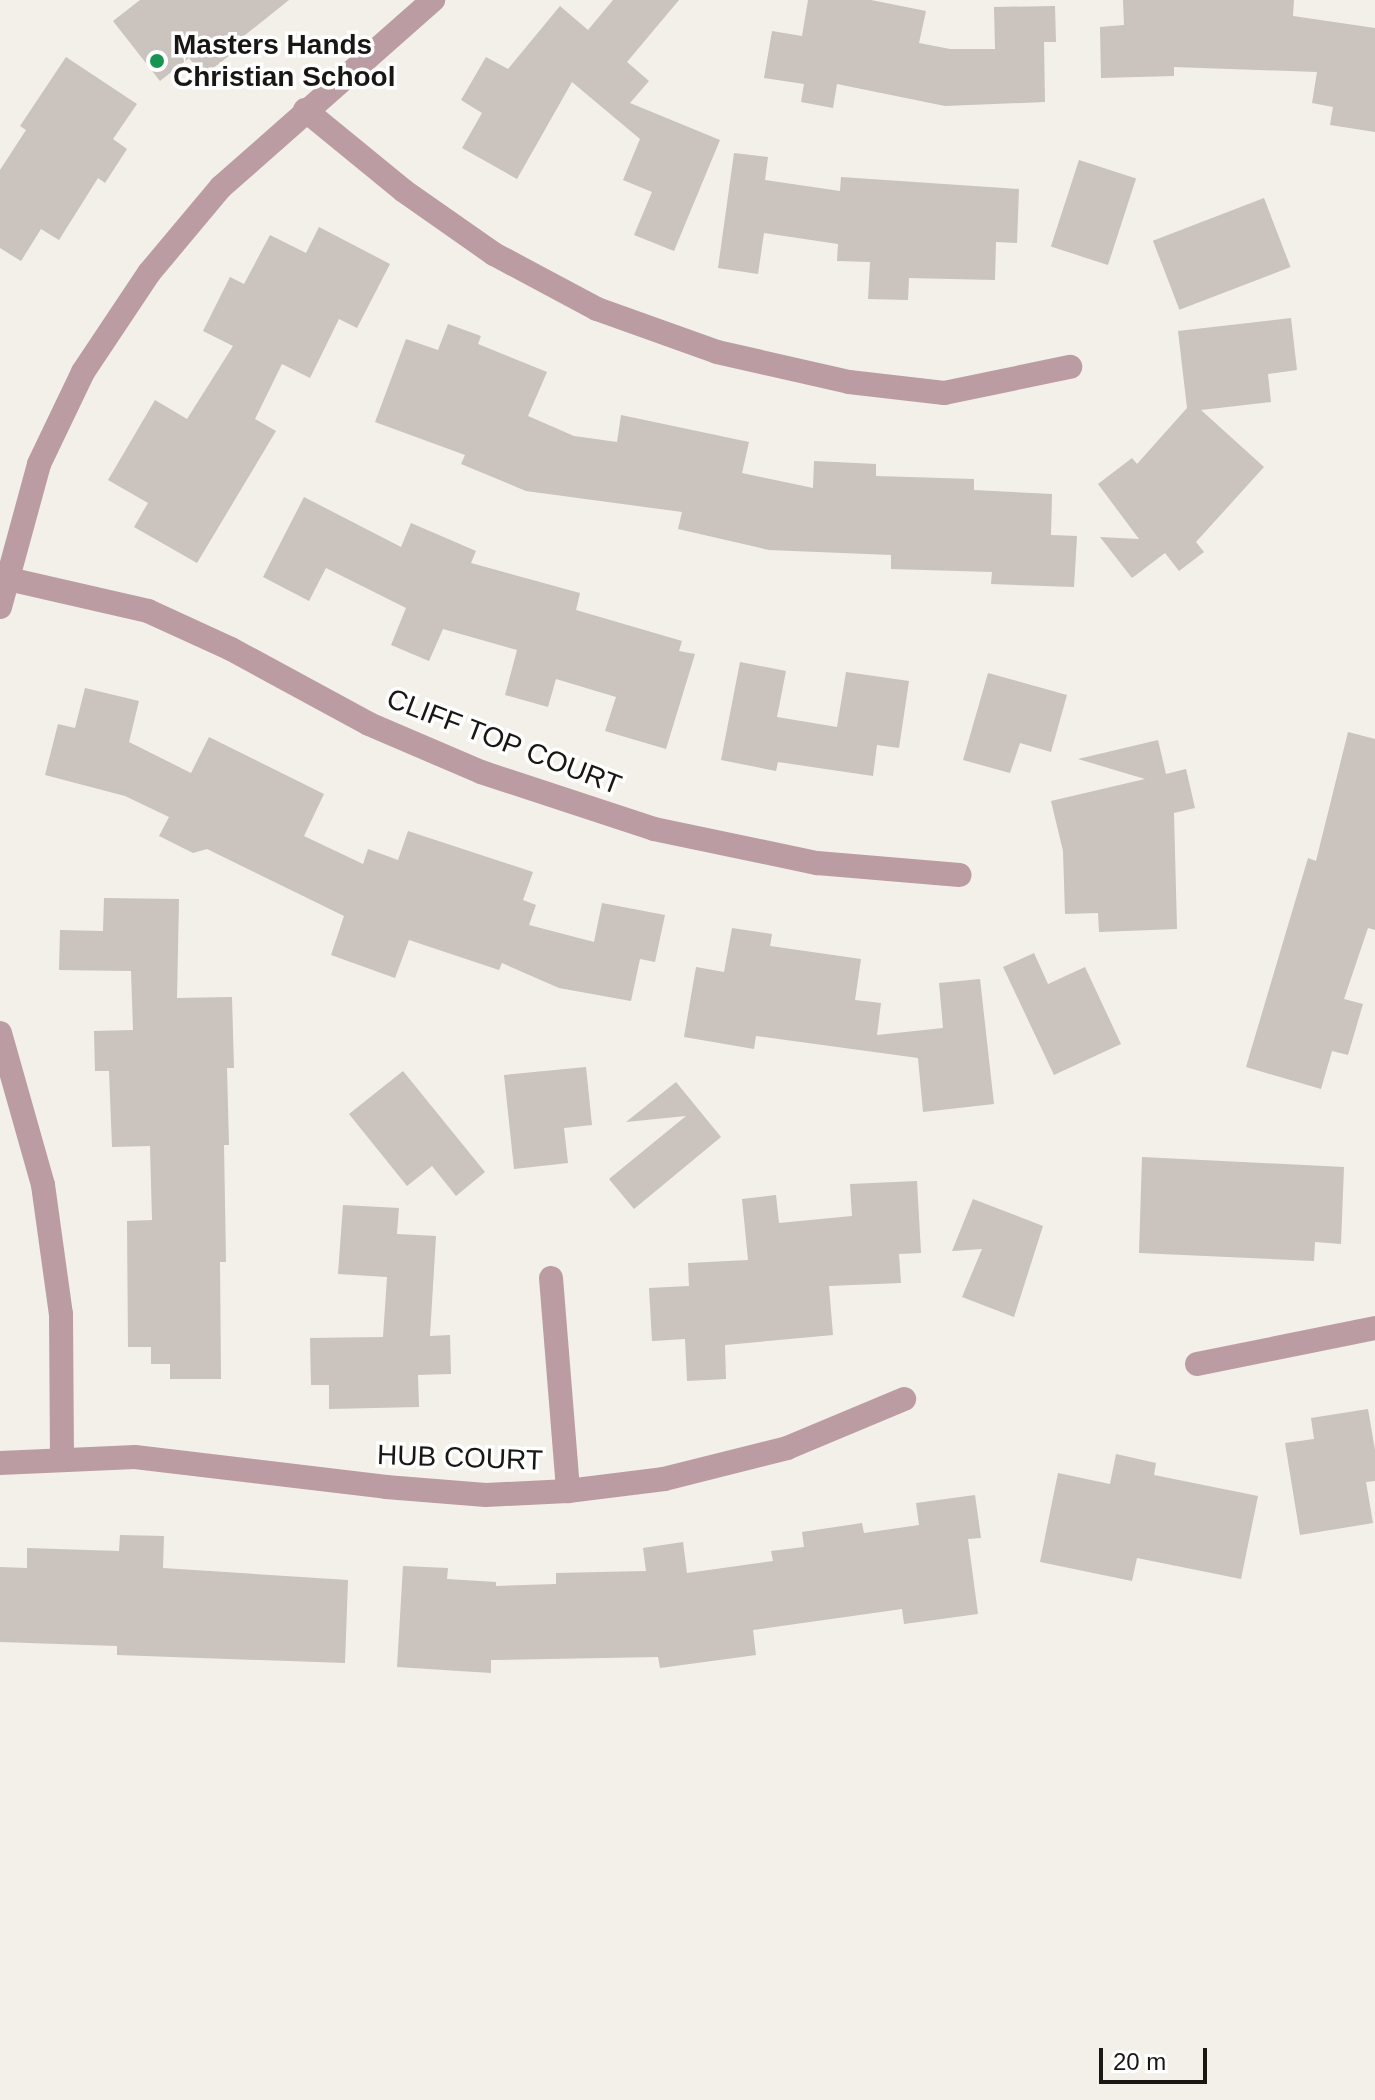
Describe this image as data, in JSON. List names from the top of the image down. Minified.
{"streets":{"street":["CLIFF TOP COURT","HUB COURT"]},"places":["Masters Hands Christian School"],"scale_bar":"20 m"}
